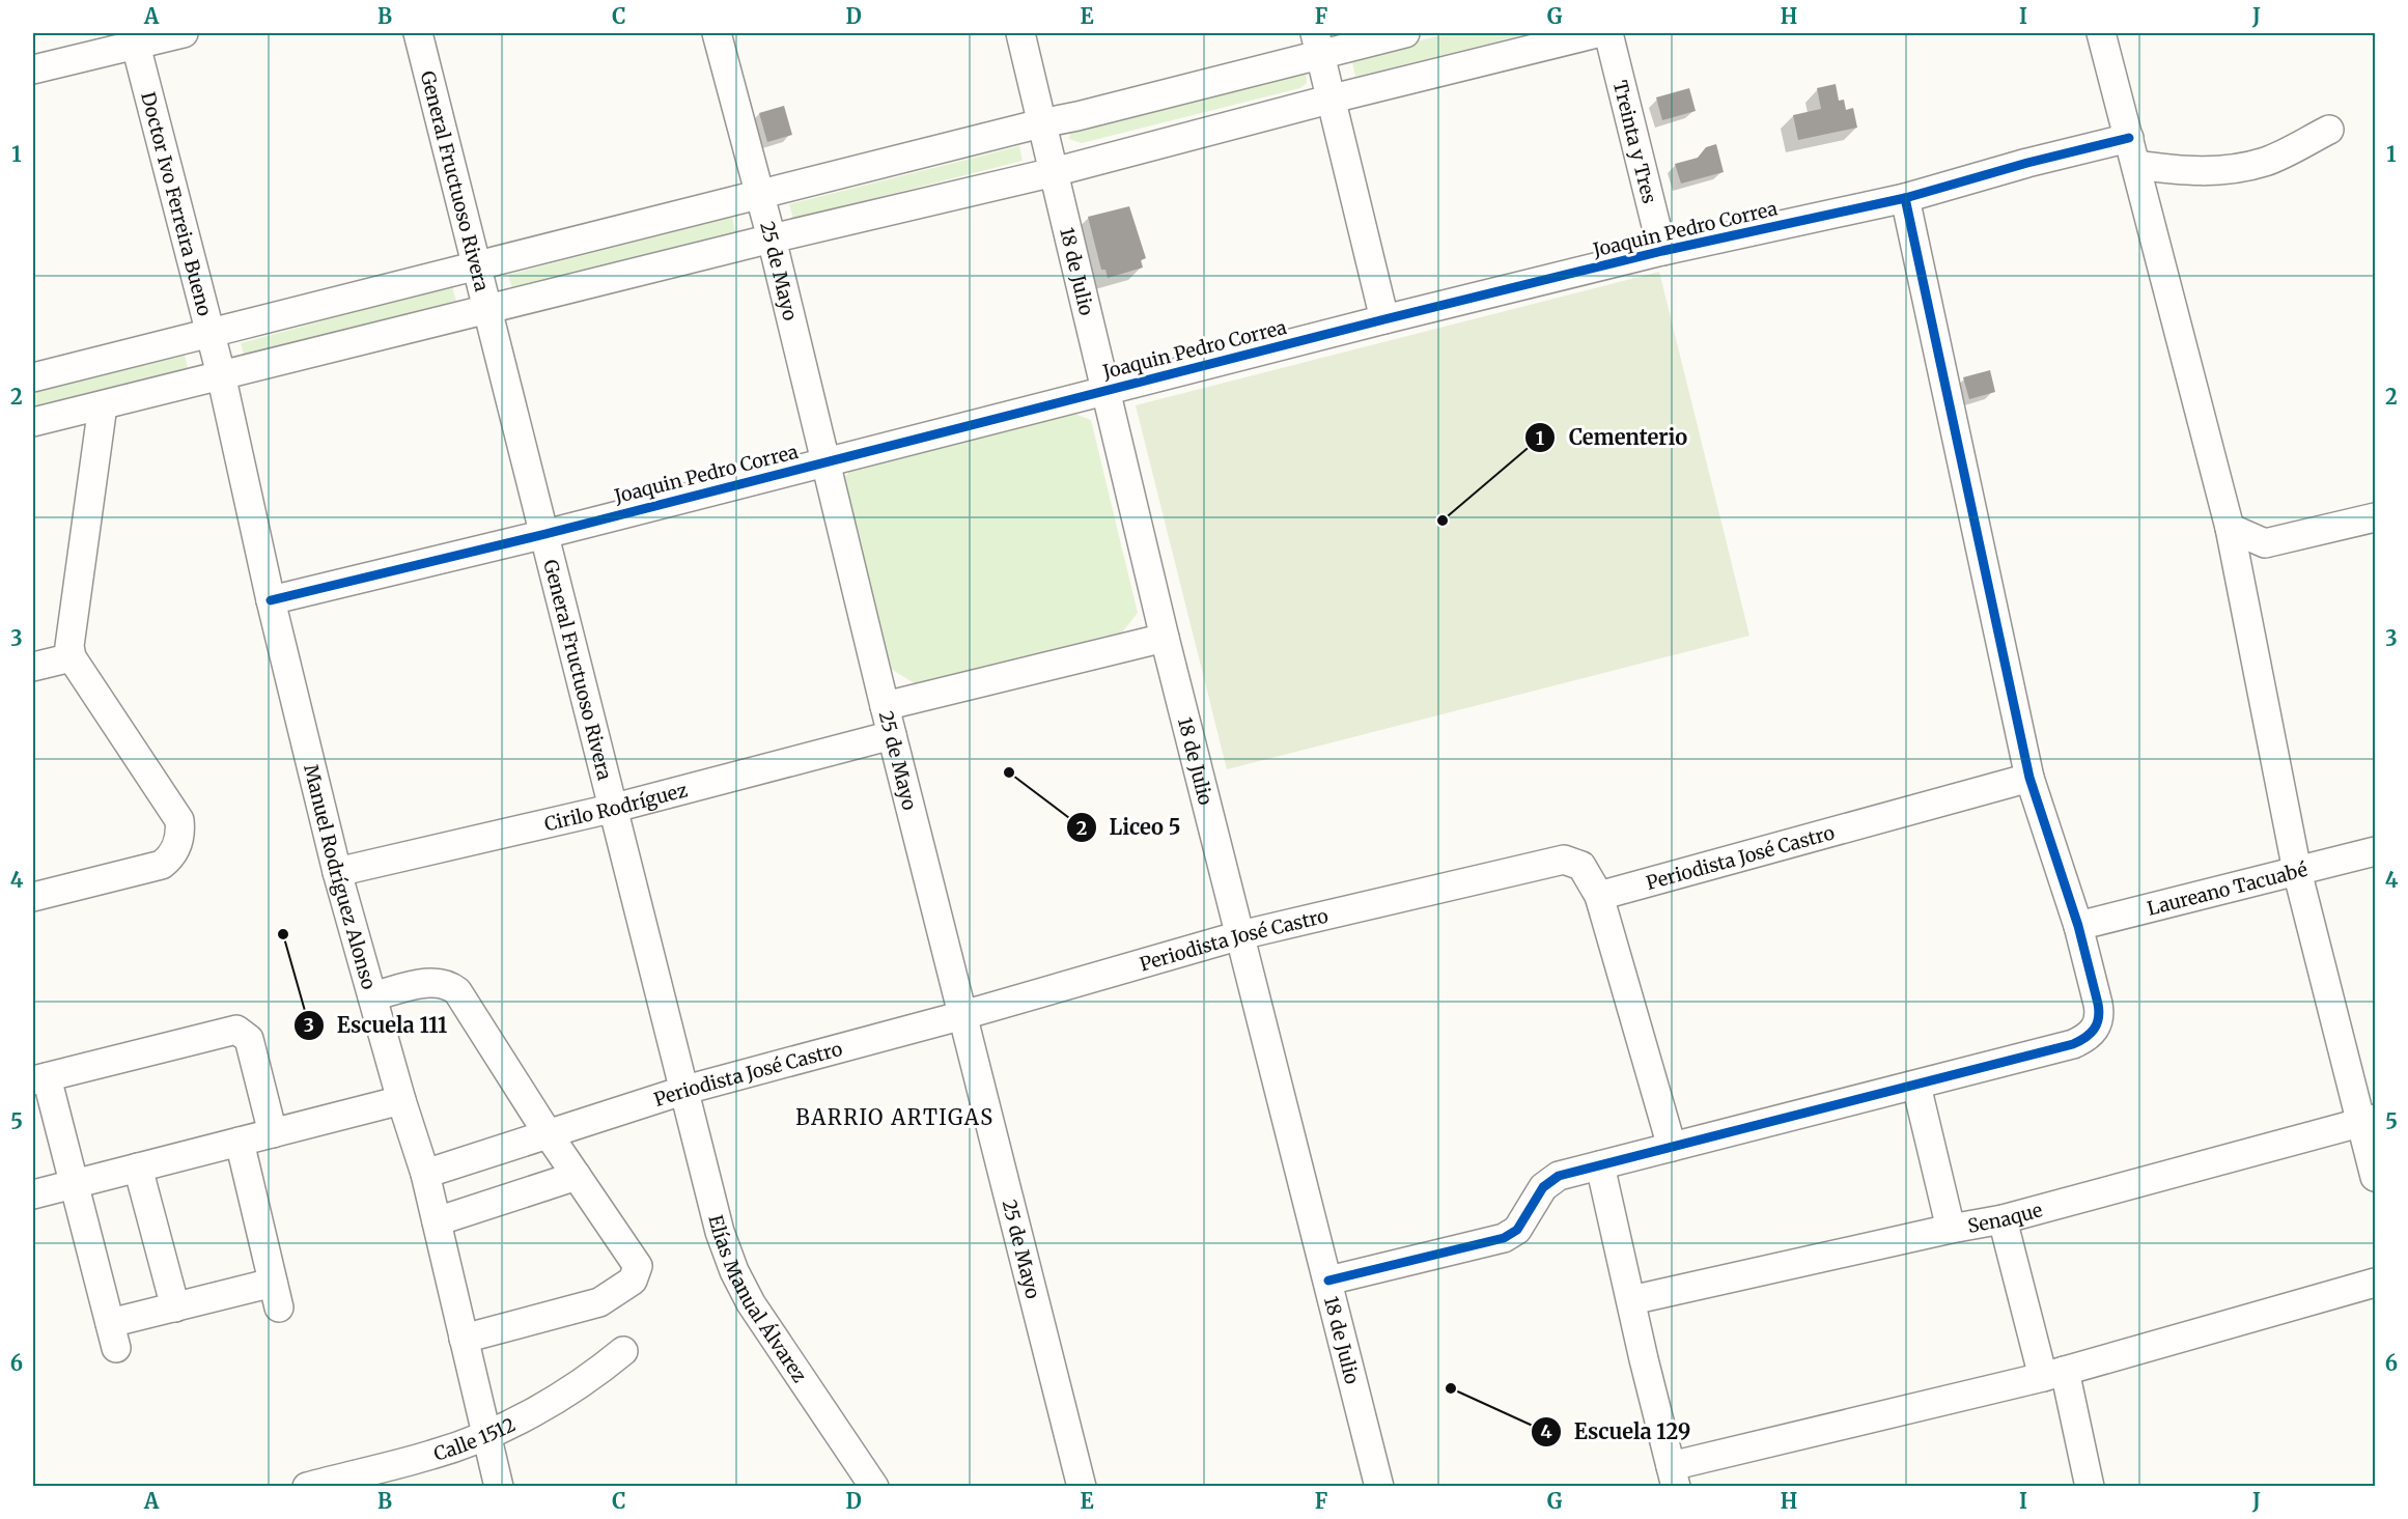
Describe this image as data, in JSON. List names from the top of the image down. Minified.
{"streets":{"street":["Treinta y Tres","General Fructuoso Rivera","Doctor Ivo Ferreira Bueno","Joaquin Pedro Correa","25 de Mayo","18 de Julio","Cirilo Rodríguez","Periodista José Castro","Manuel Rodríguez Alonso","Laureano Tacuabé","Senaque","Elías Manual Álvarez","Calle 1512"]},"crossings":[["Treinta y Tres","Joaquin Pedro Correa"],["General Fructuoso Rivera","Joaquin Pedro Correa"],["General Fructuoso Rivera","Cirilo Rodríguez"],["General Fructuoso Rivera","Periodista José Castro"],["General Fructuoso Rivera","Elías Manual Álvarez"],["Doctor Ivo Ferreira Bueno","Manuel Rodríguez Alonso"],["Joaquin Pedro Correa","25 de Mayo"],["Joaquin Pedro Correa","18 de Julio"],["Joaquin Pedro Correa","Manuel Rodríguez Alonso"],["25 de Mayo","Cirilo Rodríguez"],["25 de Mayo","Periodista José Castro"],["18 de Julio","Periodista José Castro"],["Cirilo Rodríguez","Manuel Rodríguez Alonso"],["Periodista José Castro","Manuel Rodríguez Alonso"],["Periodista José Castro","Elías Manual Álvarez"],["Manuel Rodríguez Alonso","Calle 1512"]],"districts":["BARRIO ARTIGAS"],"places":["Cementerio","Liceo 5","Escuela 111","Escuela 129"],"grid":{"columns":["A","B","C","D","E","F","G","H","I","J"],"rows":["1","2","3","4","5","6"]}}
